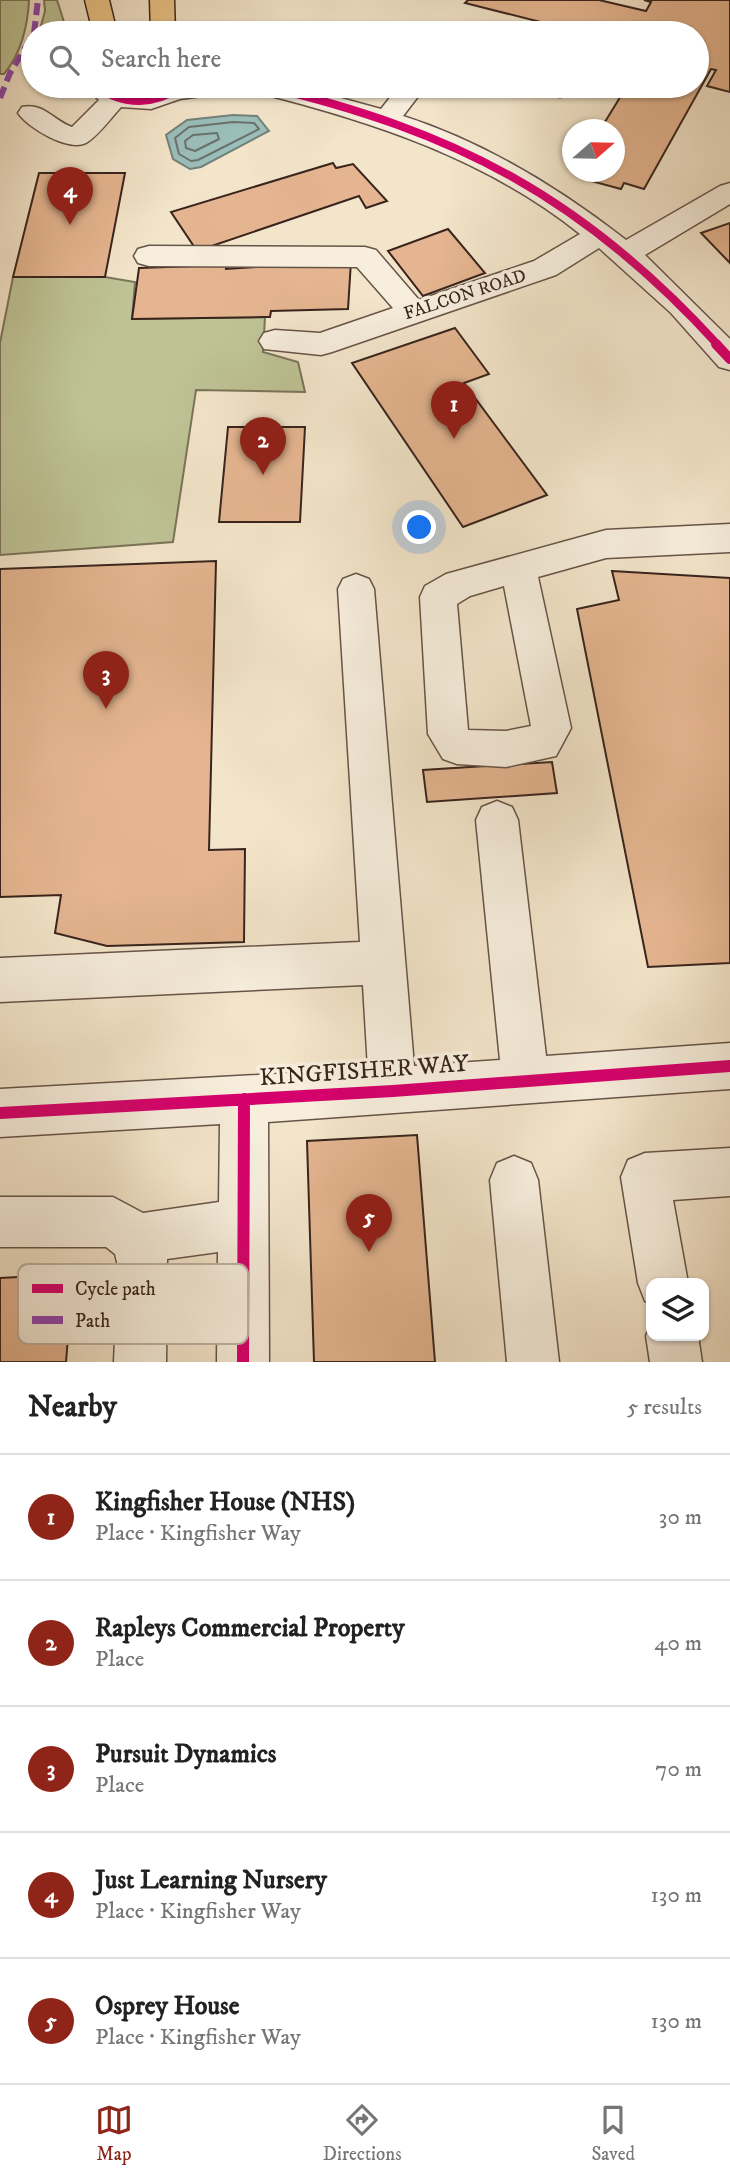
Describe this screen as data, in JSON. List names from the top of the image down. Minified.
{"streets":{"street":["FALCON ROAD","KINGFISHER WAY"]},"legend":["Cycle path","Path"],"north":"right","page":{"search":"Search here","pins":["4","1","2","3","5"],"heading":["Nearby","5 results"],"list":[{"mark":"1","name":"Kingfisher House (NHS)","note":"Place · Kingfisher Way","value":"30 m"},{"mark":"2","name":"Rapleys Commercial Property","note":"Place","value":"40 m"},{"mark":"3","name":"Pursuit Dynamics","note":"Place","value":"70 m"},{"mark":"4","name":"Just Learning Nursery","note":"Place · Kingfisher Way","value":"130 m"},{"mark":"5","name":"Osprey House","note":"Place · Kingfisher Way","value":"130 m"}],"nav":["Map","Directions","Saved"]}}
